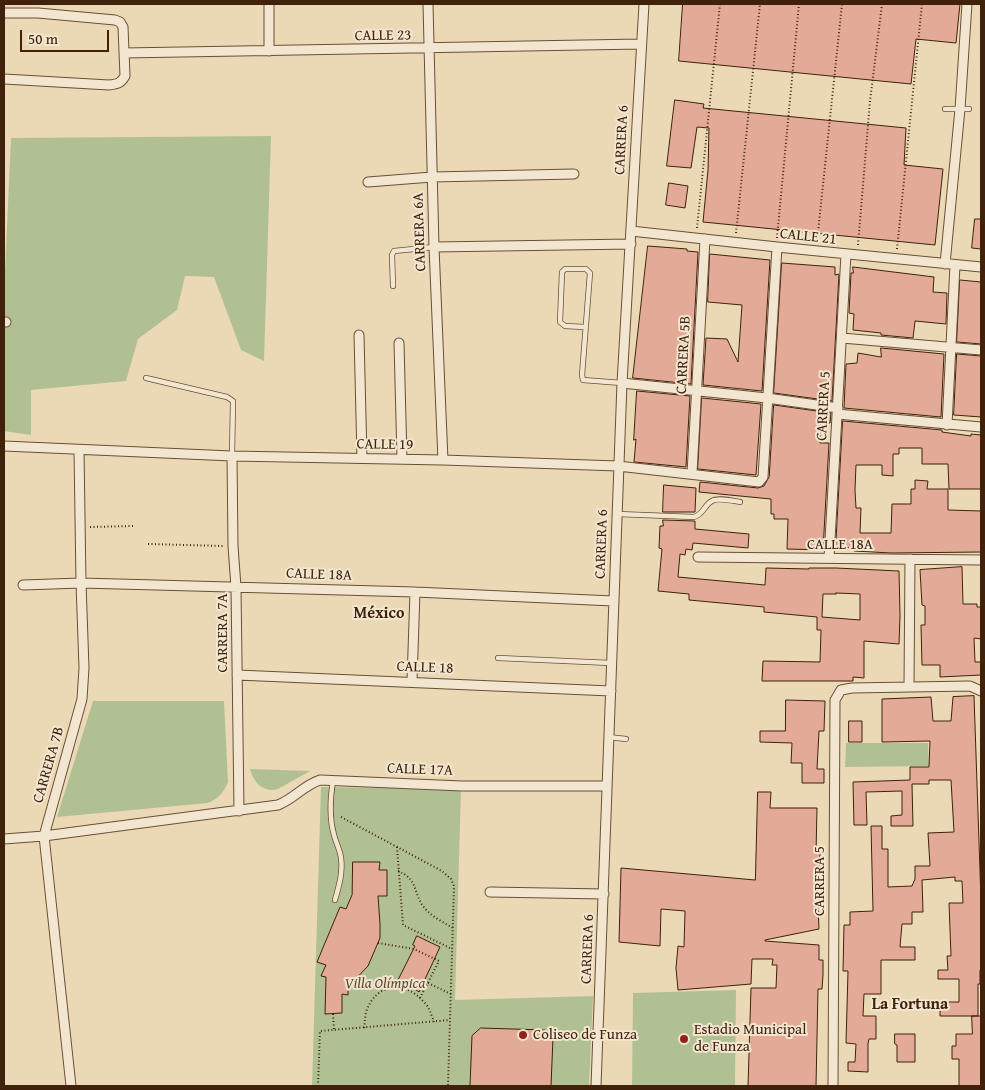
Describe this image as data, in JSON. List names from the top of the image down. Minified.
{"streets":{"street":["CALLE 23","CARRERA 6","CARRERA 6A","CALLE 21","CARRERA 5B","CARRERA 5","CALLE 19","CALLE 18A","CARRERA 7A","CALLE 18","CARRERA 7B","CALLE 17A"]},"crossings":[["CALLE 23","CARRERA 6"],["CALLE 23","CARRERA 6A"],["CARRERA 6","CALLE 21"],["CARRERA 6","CALLE 19"],["CARRERA 6","CALLE 18A"],["CARRERA 6","CALLE 18"],["CARRERA 6","CALLE 17A"],["CARRERA 6A","CALLE 19"],["CALLE 21","CARRERA 5B"],["CALLE 21","CARRERA 5"],["CARRERA 5B","CALLE 19"],["CARRERA 5","CALLE 18A"],["CALLE 19","CARRERA 7A"],["CALLE 19","CARRERA 7B"],["CALLE 18A","CARRERA 7A"],["CALLE 18A","CARRERA 7B"],["CARRERA 7A","CALLE 18"],["CARRERA 7A","CALLE 17A"],["CARRERA 7B","CALLE 17A"]],"districts":["México","La Fortuna"],"parks":["Villa Olímpica"],"places":["Coliseo de Funza","Estadio Municipal de Funza"],"scale_bar":"50 m"}
